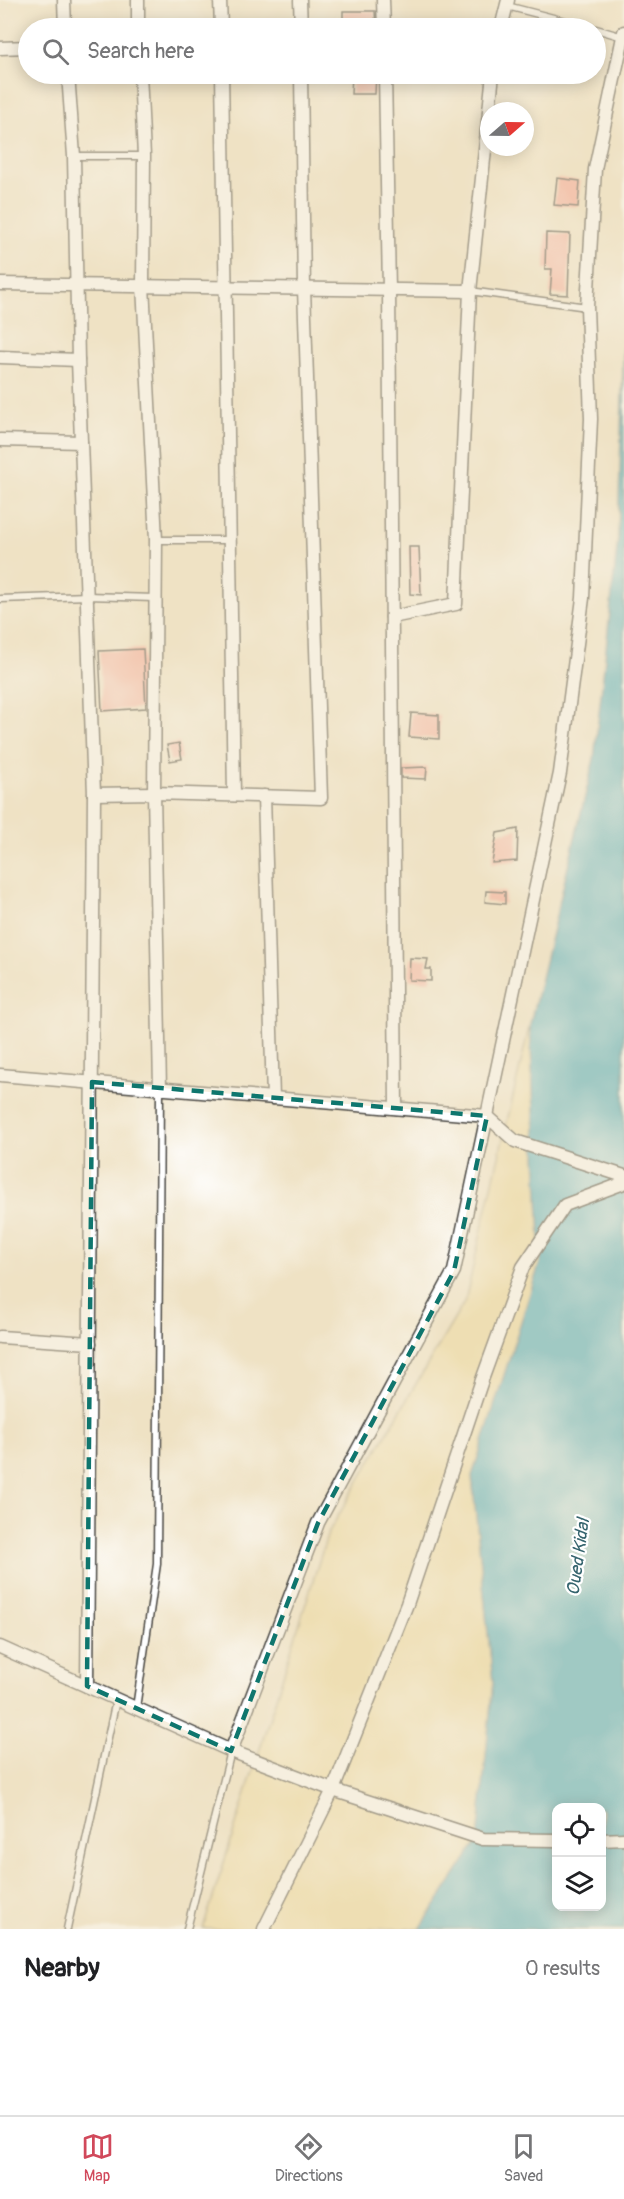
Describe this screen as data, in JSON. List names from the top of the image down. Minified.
{"water":["Oued Kidal"],"north":"right","page":{"search":"Search here","heading":["Nearby","0 results"],"nav":["Map","Directions","Saved"]}}
